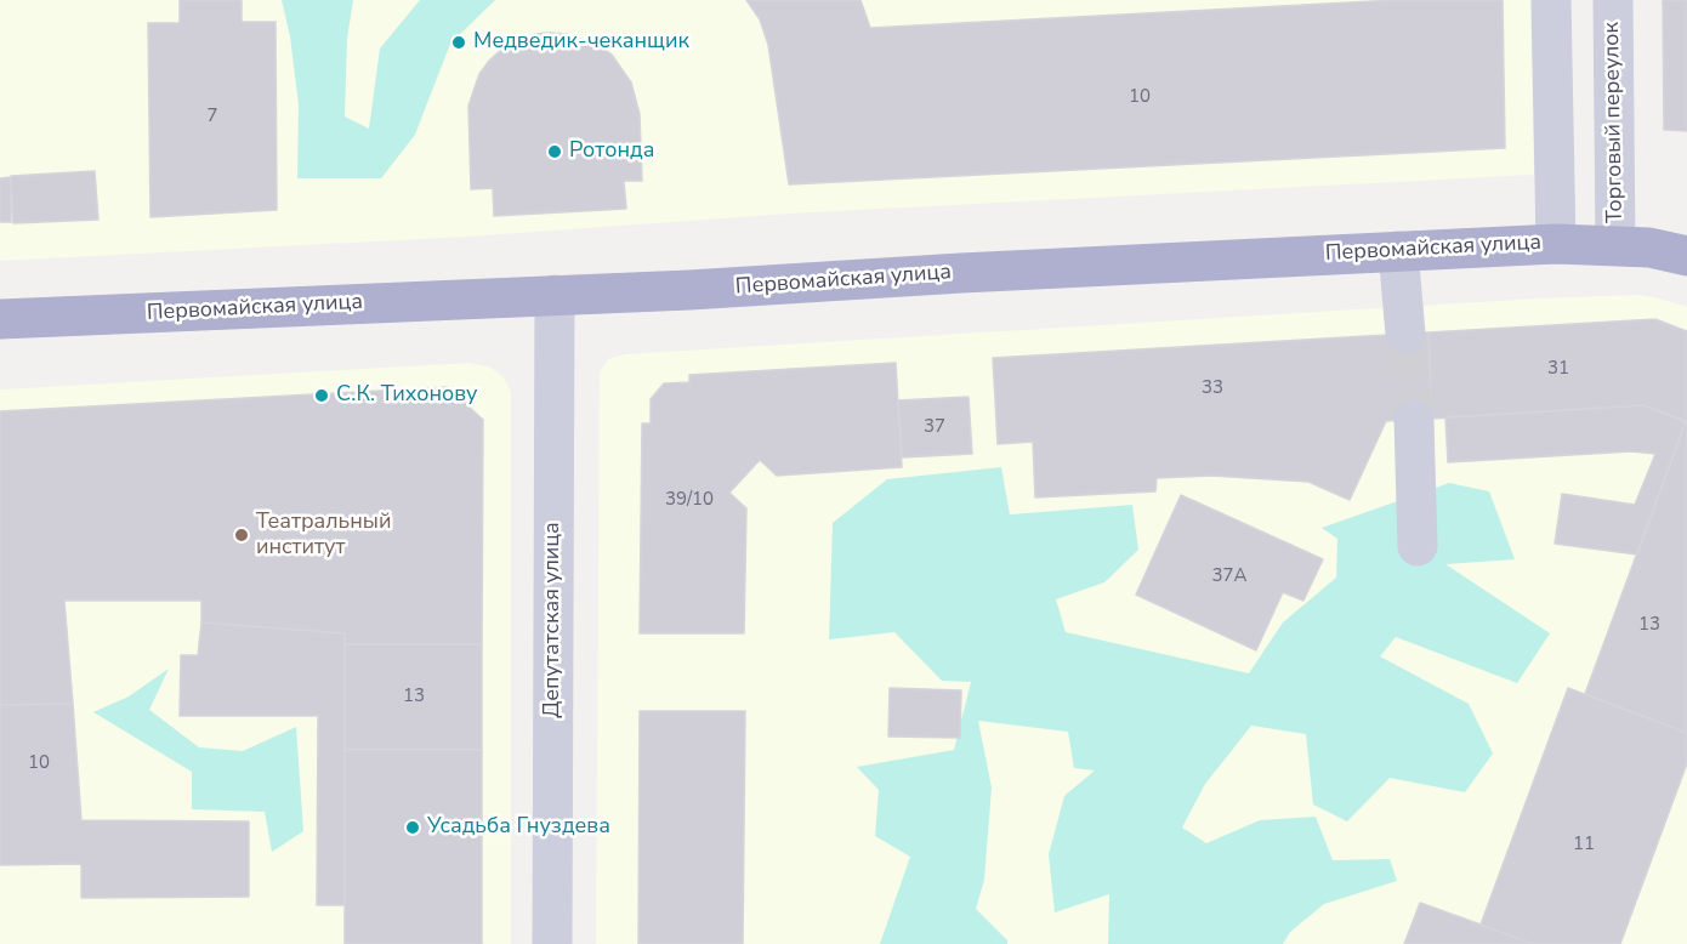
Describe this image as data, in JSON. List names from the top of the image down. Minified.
{"streets":{"main road":["Первомайская улица"],"street":["Торговый переулок","Депутатская улица"]},"crossings":[["Торговый переулок","Первомайская улица"],["Первомайская улица","Депутатская улица"]],"places":["Медведик-чеканщик","Ротонда","С.К. Тихонову","Театральный институт","Усадьба Гнуздева"],"house_numbers":["10","7","31","33","37","39/10","37А","13","13","10","11"]}
